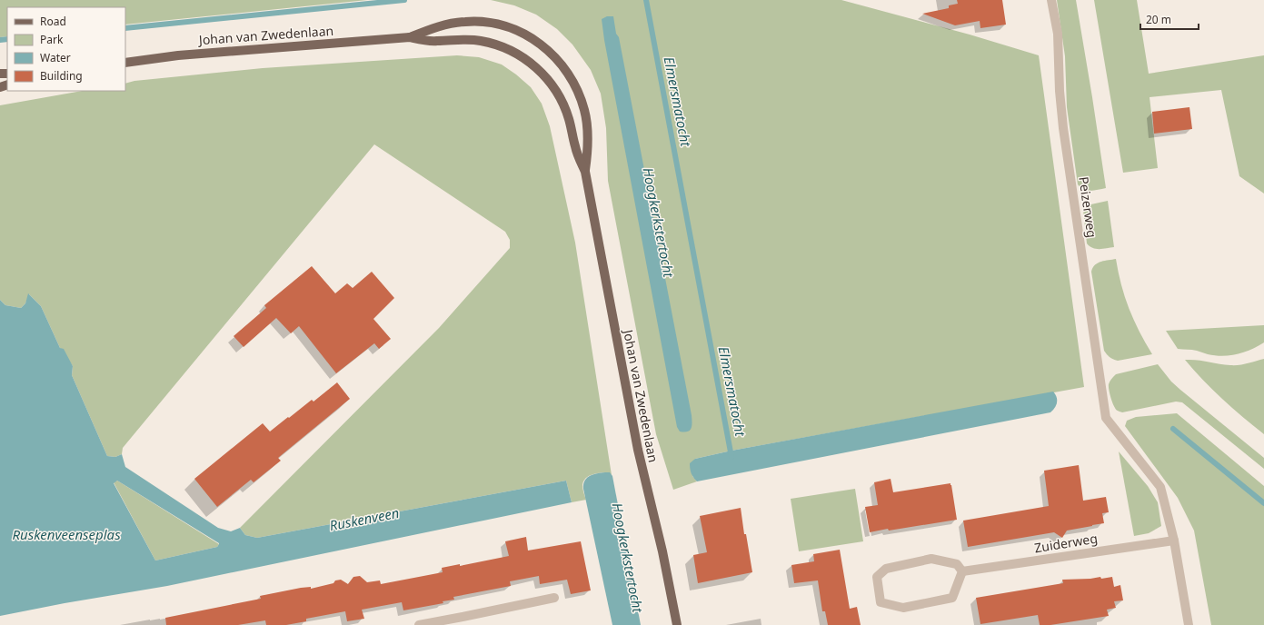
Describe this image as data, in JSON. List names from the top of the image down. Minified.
{"streets":{"main road":["Johan van Zwedenlaan"],"street":["Peizerweg","Zuiderweg"]},"crossings":[["Peizerweg","Zuiderweg"]],"water":["Elmersmatocht","Hoogkerkstertocht","Ruskenveen","Ruskenveenseplas"],"legend":["Road","Park","Water","Building"],"scale_bar":"20 m"}
